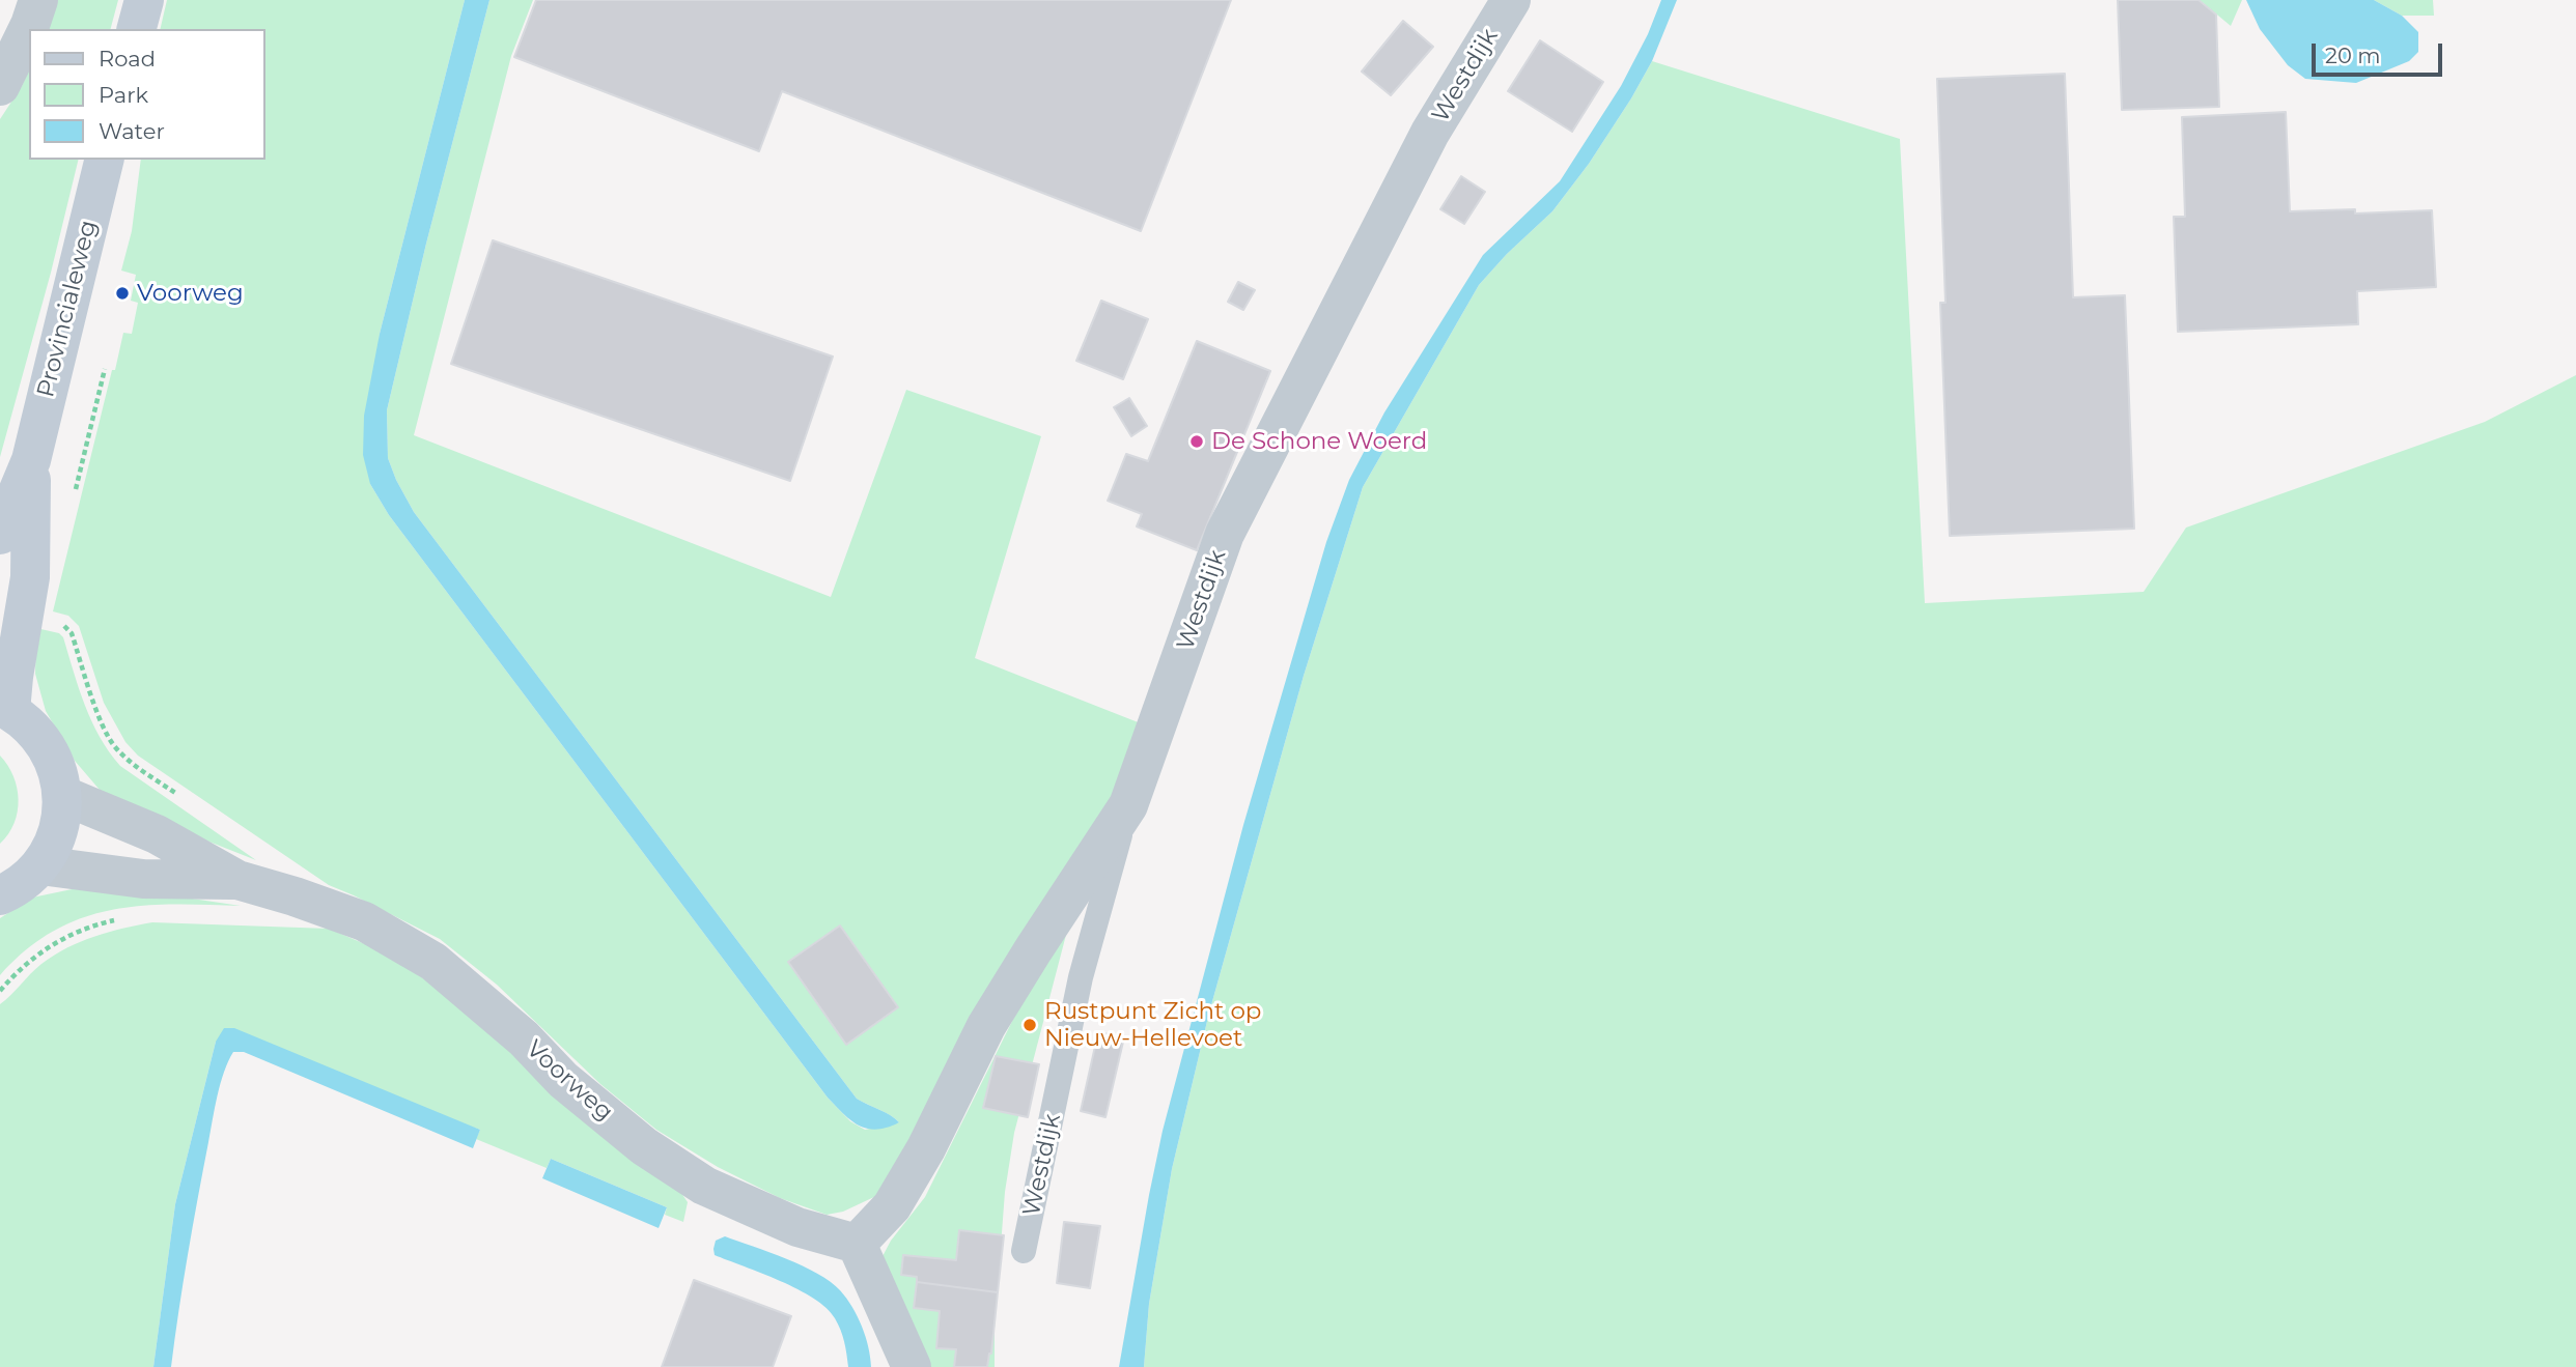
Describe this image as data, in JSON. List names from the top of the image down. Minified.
{"streets":{"main road":["Provincialeweg"],"street":["Westdijk","Voorweg"]},"places":["Voorweg","De Schone Woerd","Rustpunt Zicht op Nieuw-Hellevoet"],"legend":["Road","Park","Water"],"scale_bar":"20 m"}
